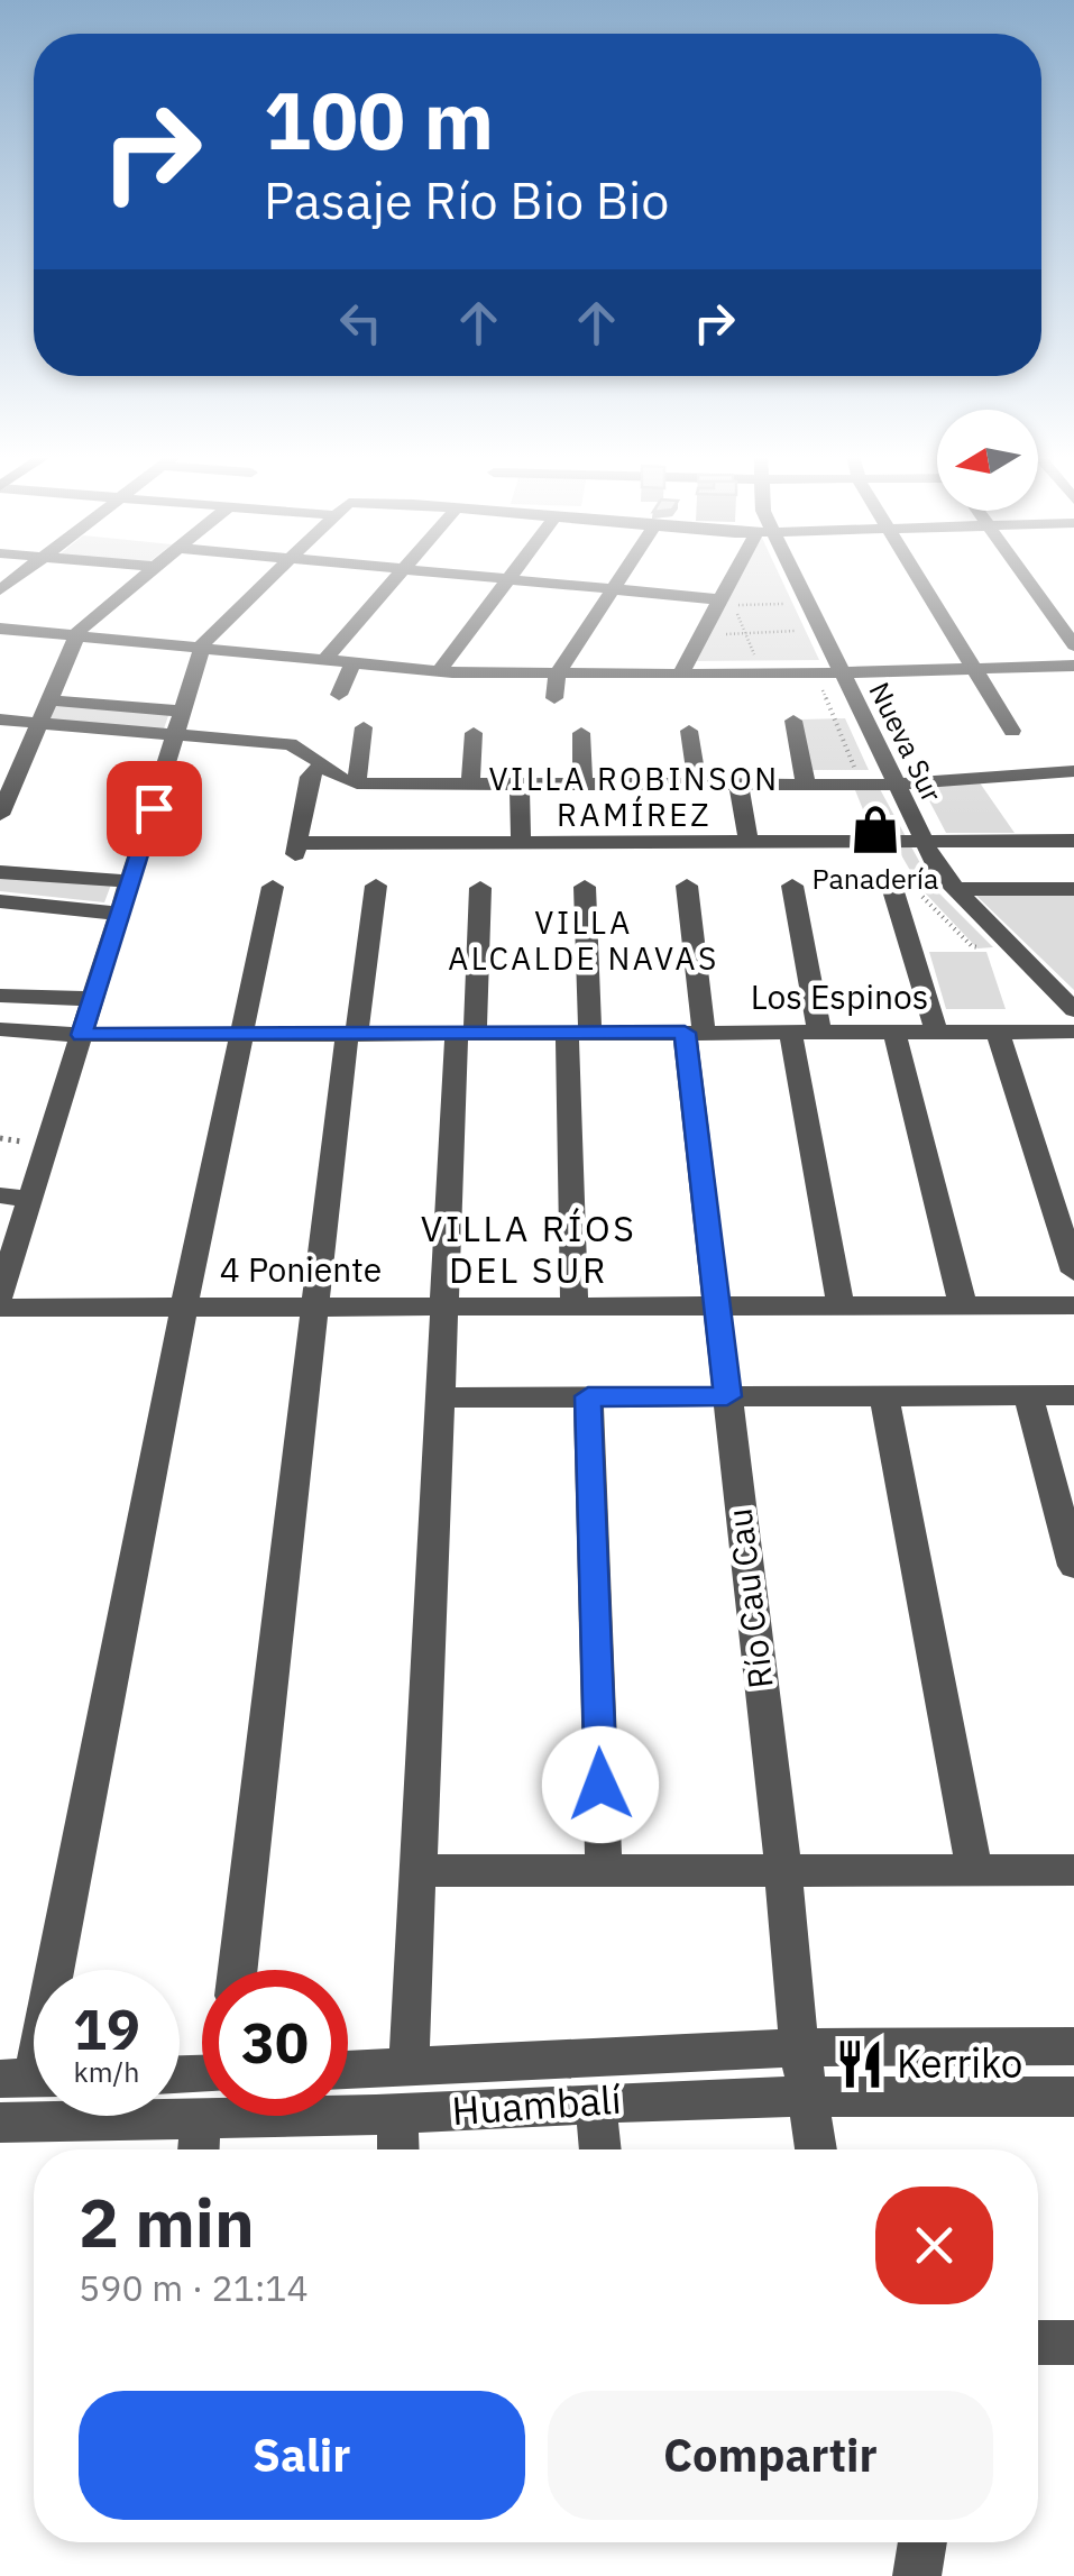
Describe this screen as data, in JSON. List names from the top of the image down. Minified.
{"streets":{"street":["Nueva Sur","Los Espinos","4 Poniente","Río Cau Cau","Huambalí"]},"crossings":[["Los Espinos","Río Cau Cau"],["4 Poniente","Río Cau Cau"],["Río Cau Cau","Huambalí"]],"districts":["VILLA ROBINSON RAMÍREZ","VILLA ALCALDE NAVAS","VILLA RÍOS DEL SUR"],"places":{"shop":["Panadería"],"restaurant":["Kerriko"]},"north":"left","page":{"turn":["100 m","Pasaje Río Bio Bio"],"speed":"19 km/h","limit":"30","heading":["2 min","590 m · 21:14"],"buttons":["Salir","Compartir"]}}
